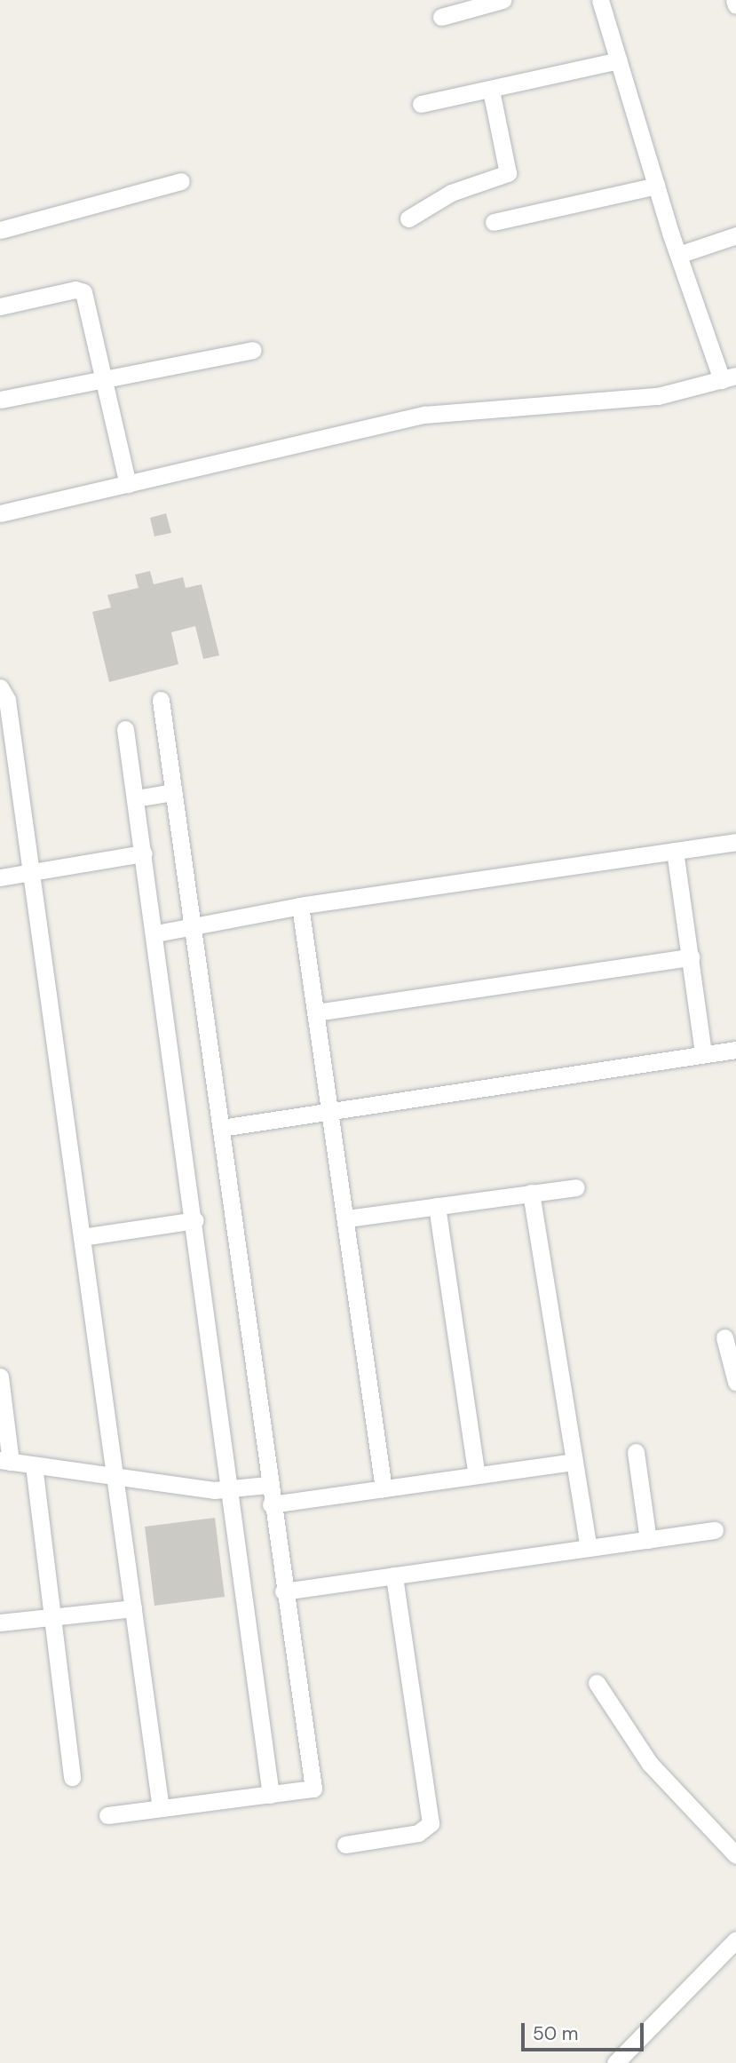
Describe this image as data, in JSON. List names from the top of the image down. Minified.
{"scale_bar":"50 m"}
